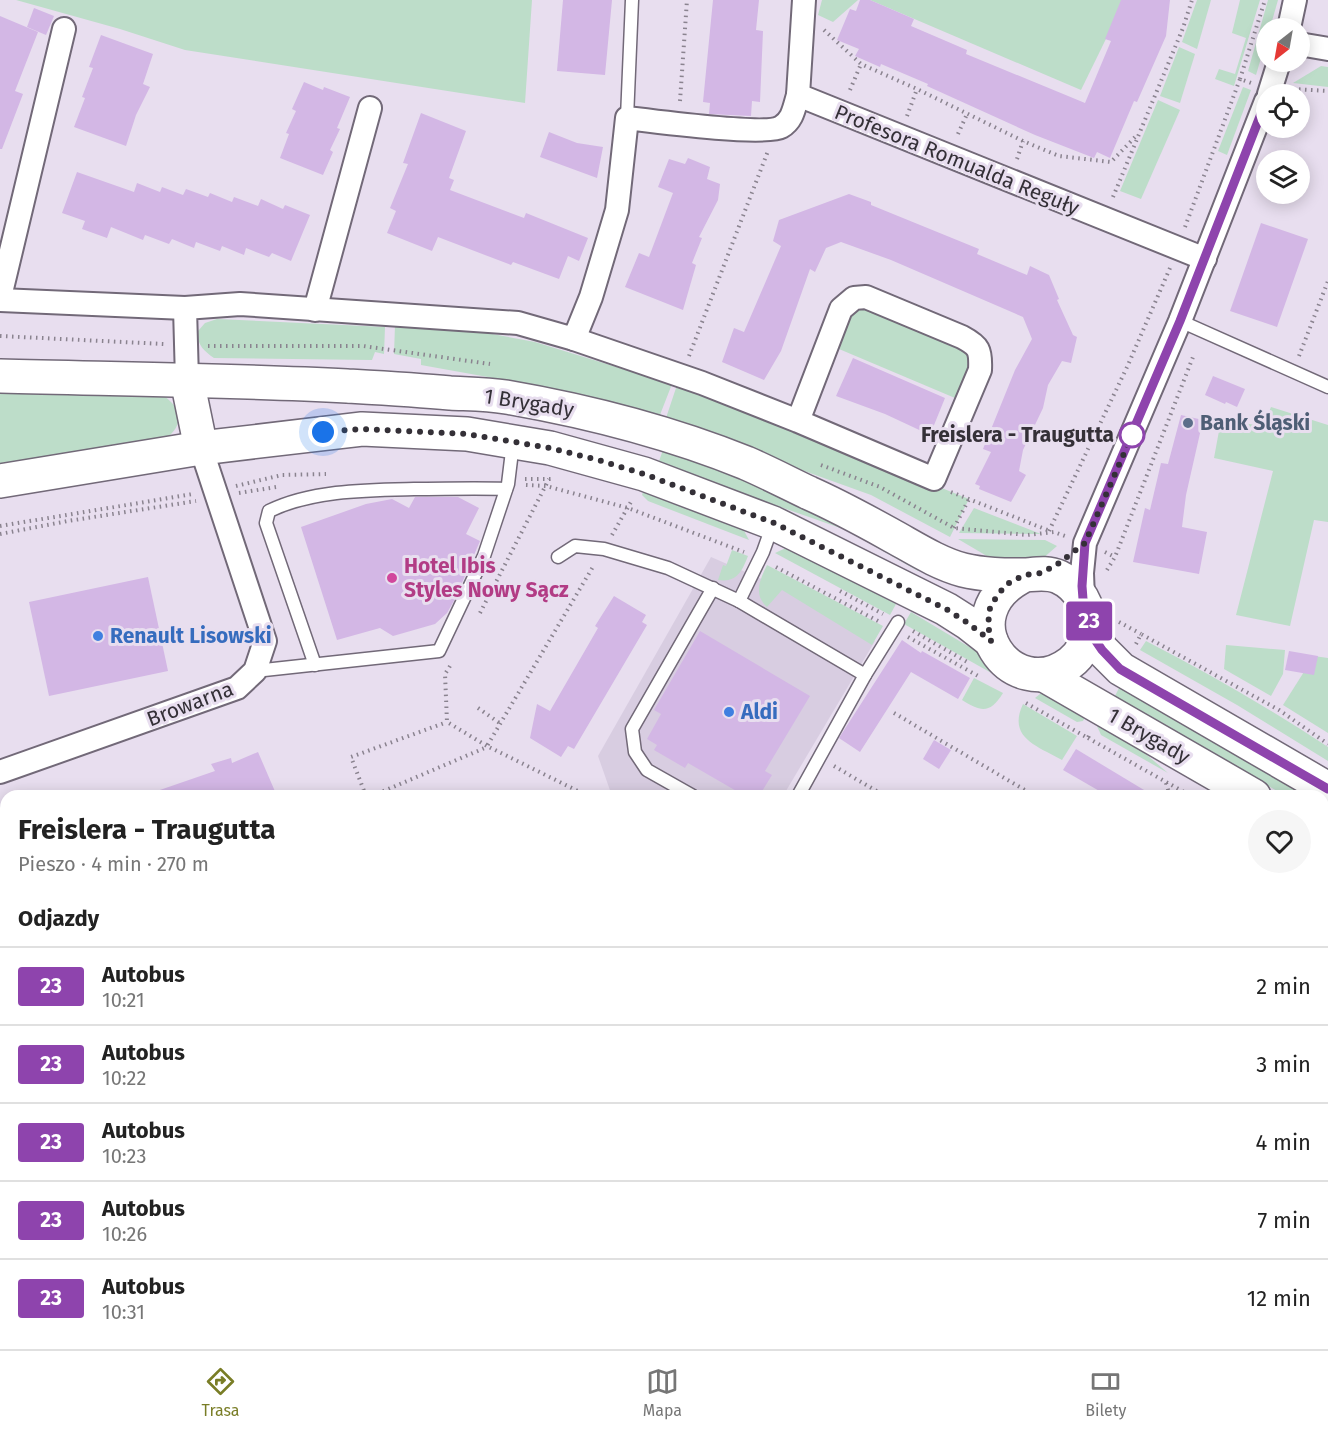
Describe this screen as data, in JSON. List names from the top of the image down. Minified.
{"streets":{"street":["Profesora Romualda Reguły","1 Brygady","Browarna"]},"crossings":[["1 Brygady","Browarna"]],"places":["Bank Śląski","Freislera - Traugutta","Hotel Ibis Styles Nowy Sącz","Renault Lisowski","Aldi"],"lines":["bus line 23"],"north":"bottom left","page":{"on_map":"23","heading":[["Freislera - Traugutta","Pieszo · 4 min · 270 m"],"Odjazdy"],"list":[{"mark":"23","name":"Autobus","note":"10:21","value":"2 min"},{"mark":"23","name":"Autobus","note":"10:22","value":"3 min"},{"mark":"23","name":"Autobus","note":"10:23","value":"4 min"},{"mark":"23","name":"Autobus","note":"10:26","value":"7 min"},{"mark":"23","name":"Autobus","note":"10:31","value":"12 min"}],"tabs":["Trasa","Mapa","Bilety"]}}
